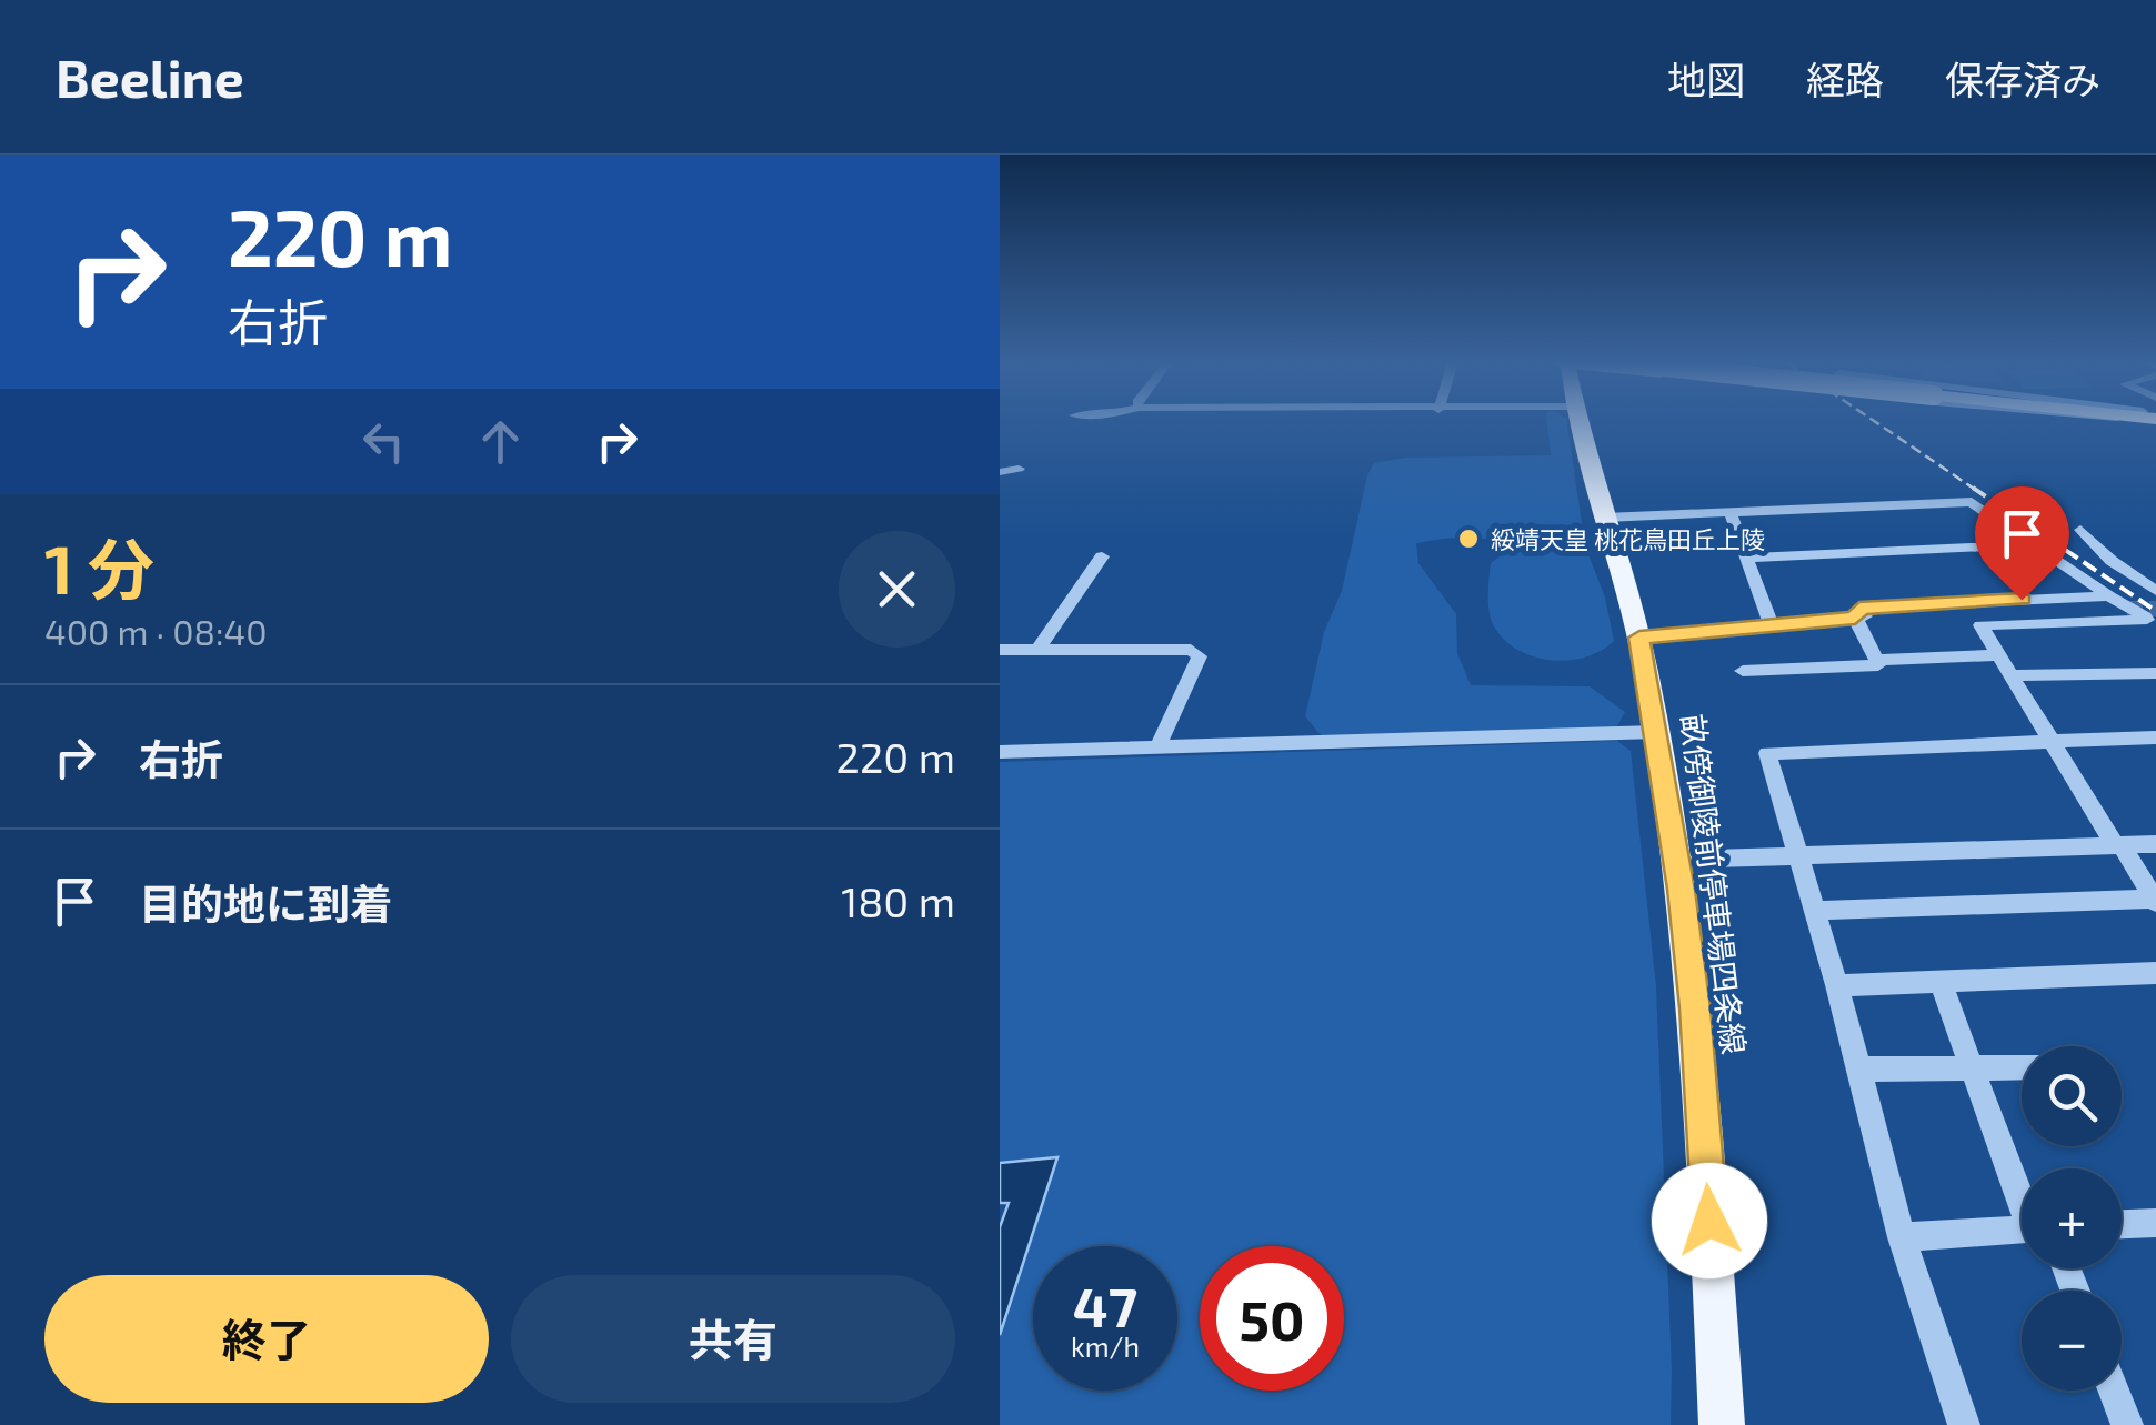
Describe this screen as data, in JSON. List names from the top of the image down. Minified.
{"streets":{"main road":["畝傍御陵前停車場四条線"]},"places":["綏靖天皇 桃花鳥田丘上陵"],"page":{"header":"Beeline","nav":["地図","経路","保存済み"],"turn":["220 m","右折"],"heading":["1 分","400 m · 08:40"],"list":[{"name":"右折","value":"220 m"},{"name":"目的地に到着","value":"180 m"}],"map_buttons":["+","−"],"speed":"47 km/h","limit":"50","buttons":["終了","共有"]}}
